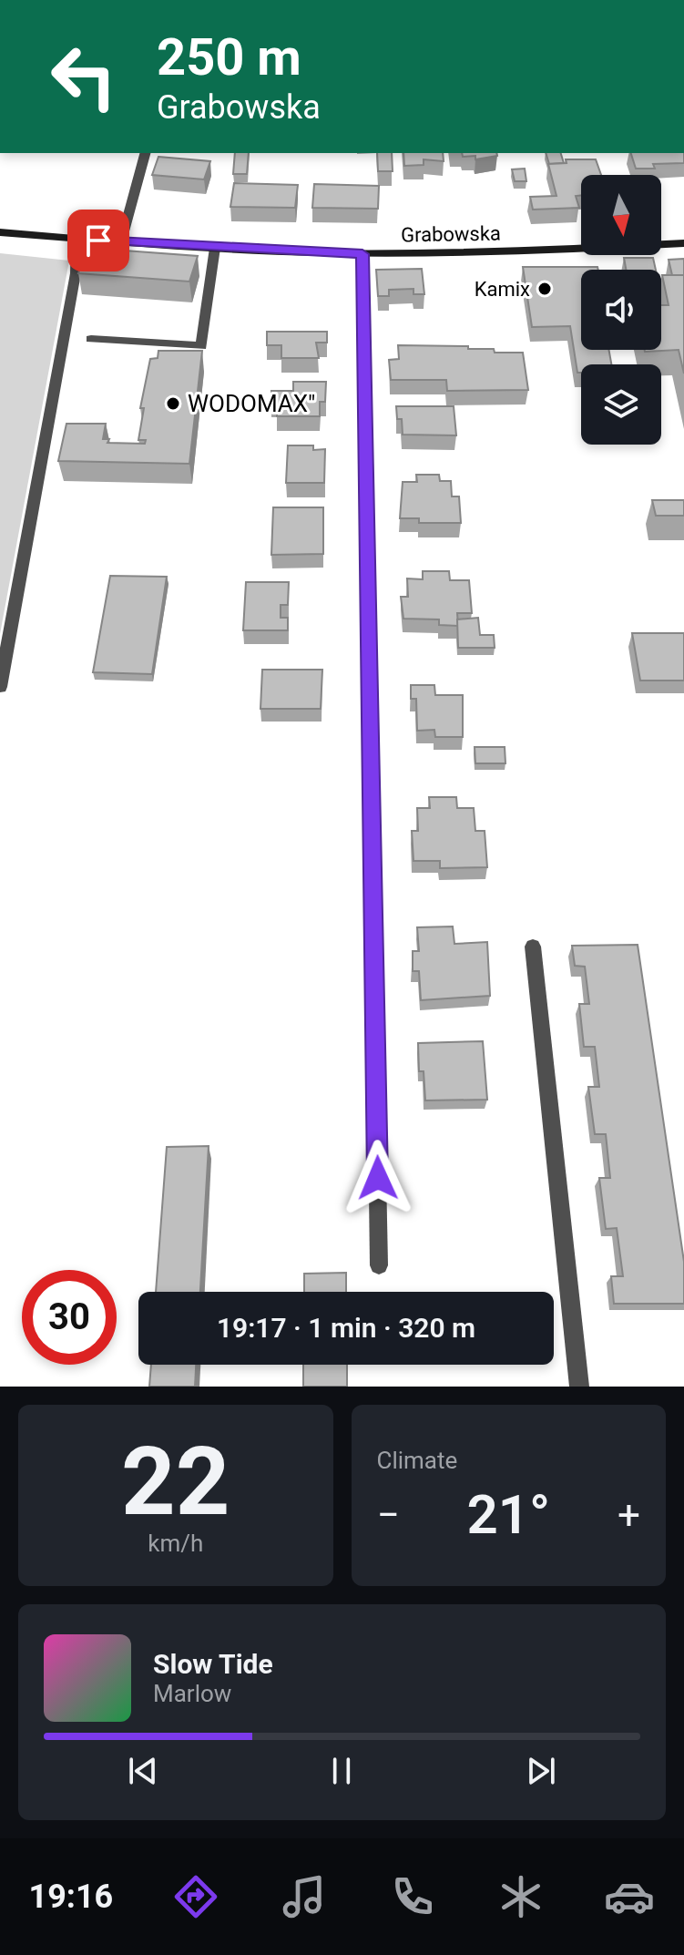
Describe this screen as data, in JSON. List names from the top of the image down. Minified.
{"streets":{"street":["Grabowska"]},"places":["Kamix","WODOMAX\""],"north":"bottom","page":{"turn":["250 m","Grabowska"],"limit":"30","trip":"19:17 · 1 min · 320 m","tile":[["22","km/h"],"Climate"],"heat":["−","21°","+"],"song":["Slow Tide","Marlow"],"tabs":"19:16"}}
